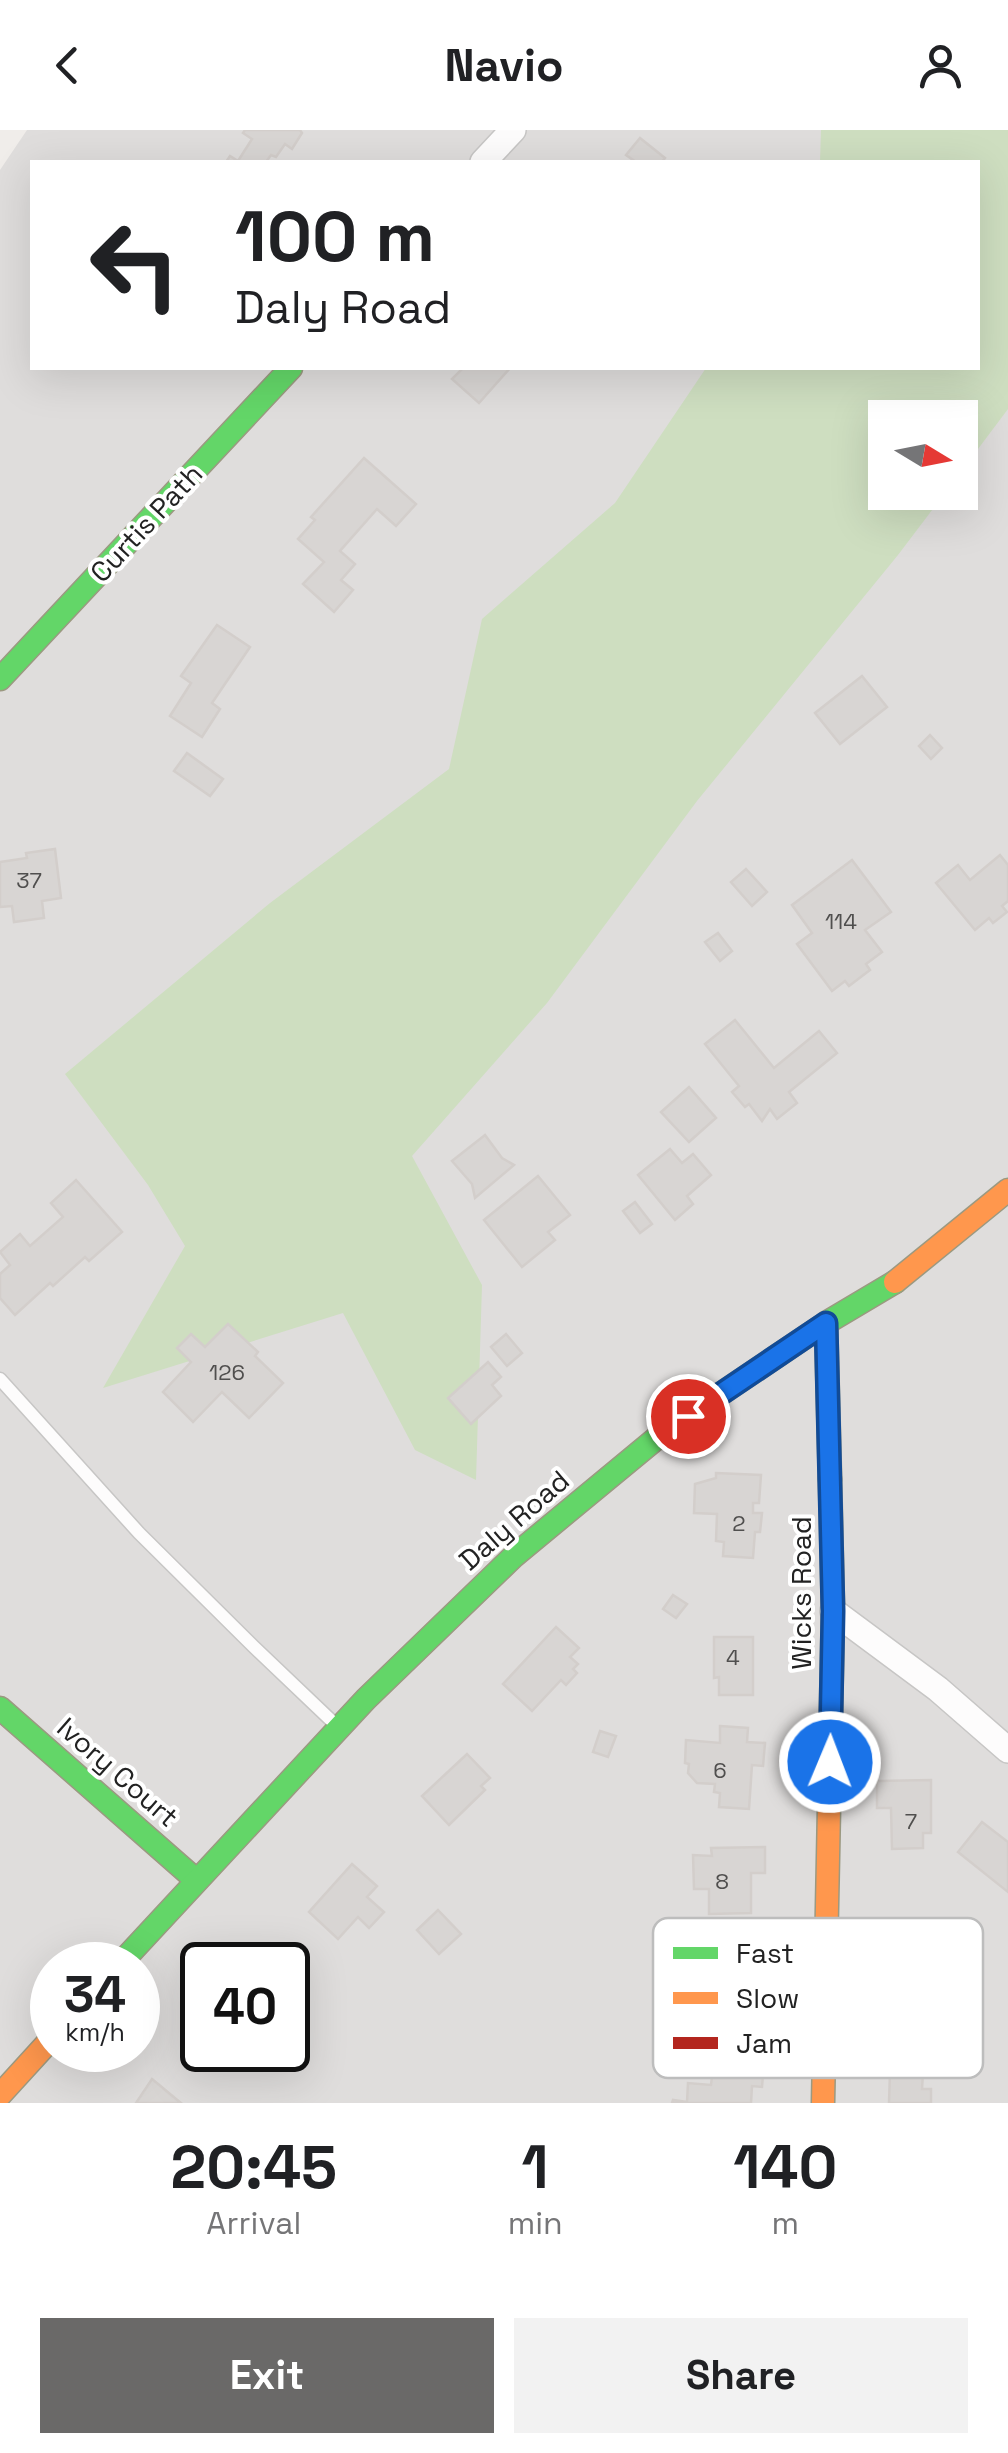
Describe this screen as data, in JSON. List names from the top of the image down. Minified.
{"streets":{"street":["Curtis Path","Daly Road","Wicks Road","Ivory Court"]},"crossings":[["Daly Road","Wicks Road"],["Daly Road","Ivory Court"]],"house_numbers":["37","114","126","2","4","6","7","8"],"legend":["Fast","Slow","Jam"],"north":"right","page":{"header":"Navio","turn":["100 m","Daly Road"],"speed":"34 km/h","limit":"40","eta":["20:45","Arrival","1","min","140","m"],"buttons":["Exit","Share"]}}
